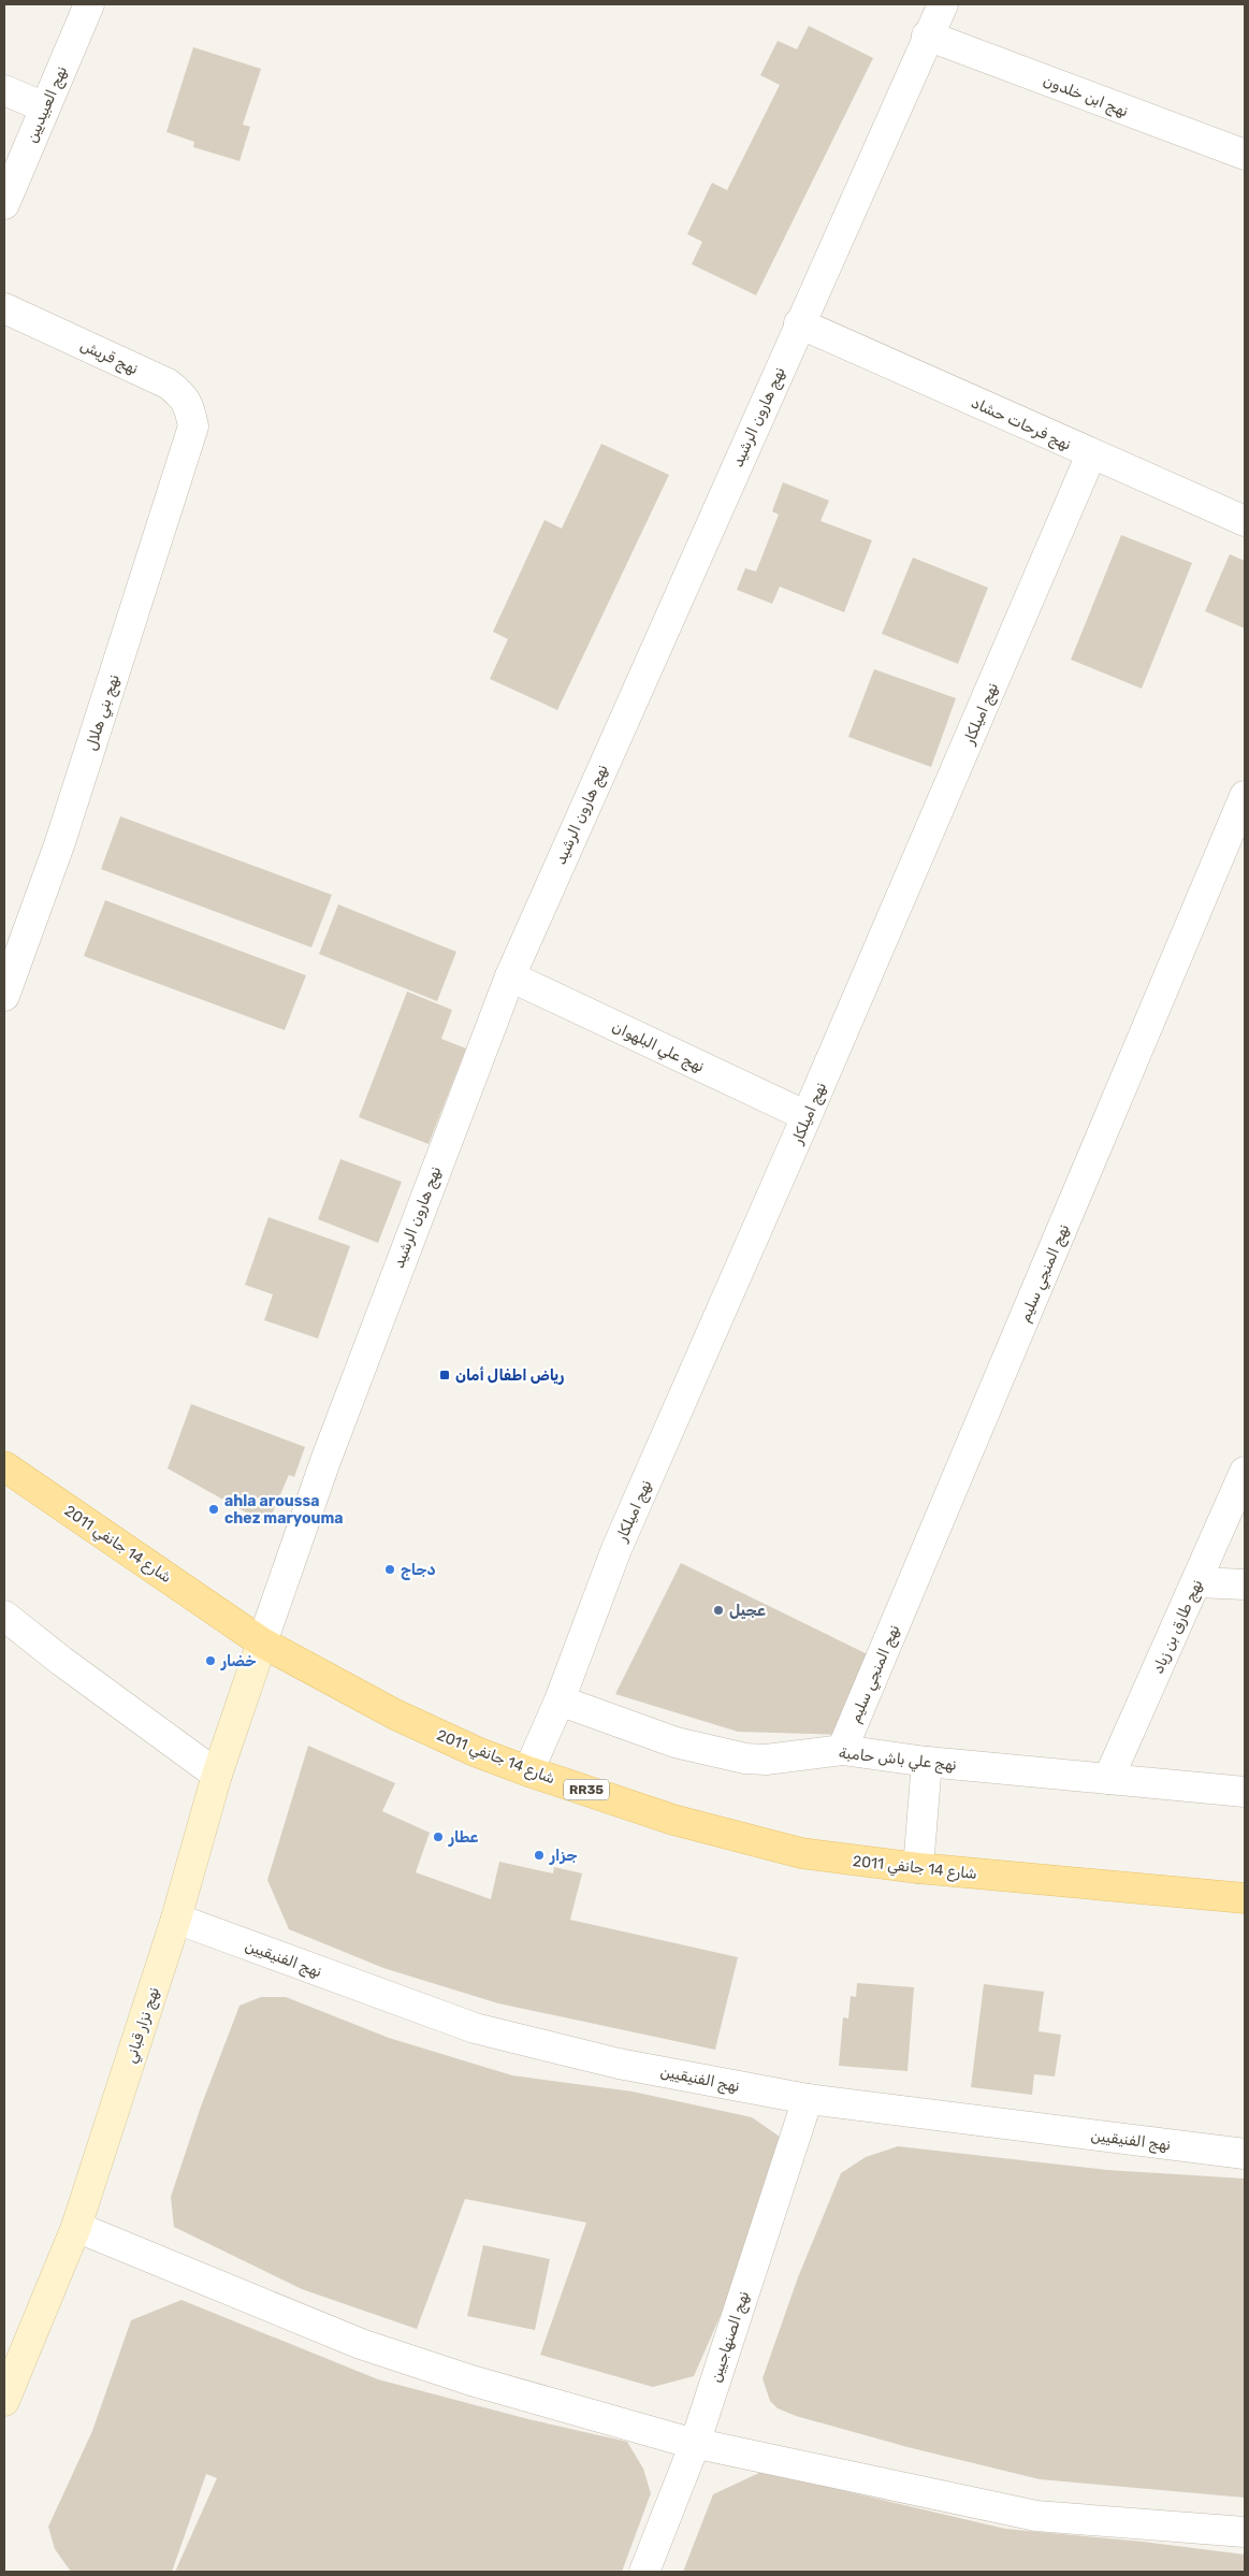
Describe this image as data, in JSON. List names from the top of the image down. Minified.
{"streets":{"main road":["شارع 14 جانفي 2011","RR35","نهج نزار قباني"],"street":["نهج ابن خلدون","نهج العبيديين","نهج قريش","نهج هارون الرشيد","نهج فرحات حشاد","نهج بني هلال","نهج اميلكار","نهج علي البلهوان","نهج المنجي سليم","نهج طارق بن زياد","نهج علي باش حامبة","نهج الفنيقيين","نهج الصنهاجيين"]},"crossings":[["نهج ابن خلدون","نهج هارون الرشيد"],["نهج قريش","نهج بني هلال"],["نهج هارون الرشيد","نهج فرحات حشاد"],["نهج هارون الرشيد","نهج علي البلهوان"],["نهج هارون الرشيد","شارع 14 جانفي 2011"],["نهج هارون الرشيد","نهج نزار قباني"],["نهج فرحات حشاد","نهج اميلكار"],["نهج اميلكار","نهج علي البلهوان"],["نهج اميلكار","شارع 14 جانفي 2011"],["نهج اميلكار","نهج علي باش حامبة"],["نهج المنجي سليم","نهج علي باش حامبة"],["شارع 14 جانفي 2011","نهج نزار قباني"],["نهج طارق بن زياد","نهج علي باش حامبة"],["نهج الفنيقيين","نهج نزار قباني"],["نهج الفنيقيين","نهج الصنهاجيين"]],"places":{"transit":["رياض اطفال أمان"],"other":["ahla aroussa chez maryouma","دجاج","عجيل","خضار","عطار","جزار"]}}
